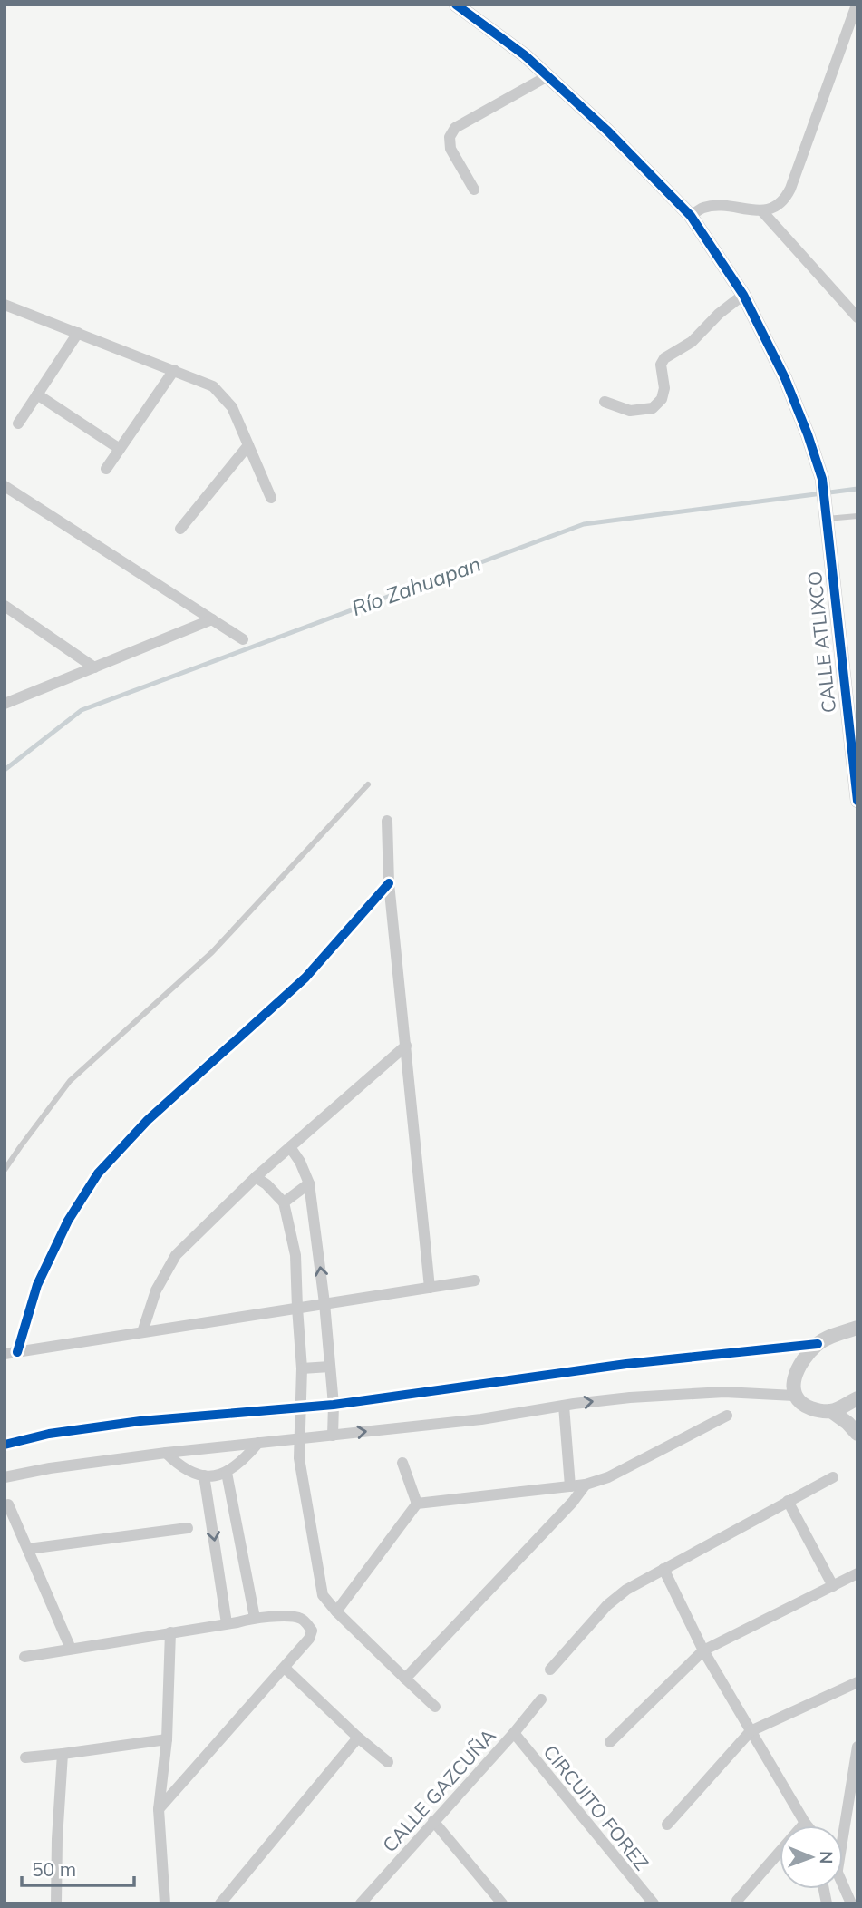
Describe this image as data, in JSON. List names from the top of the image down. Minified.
{"streets":{"street":["CALLE ATLIXCO","CALLE GAZCUÑA","CIRCUITO FOREZ"]},"crossings":[["CALLE GAZCUÑA","CIRCUITO FOREZ"]],"water":["Río Zahuapan"],"scale_bar":"50 m","north":"right"}
